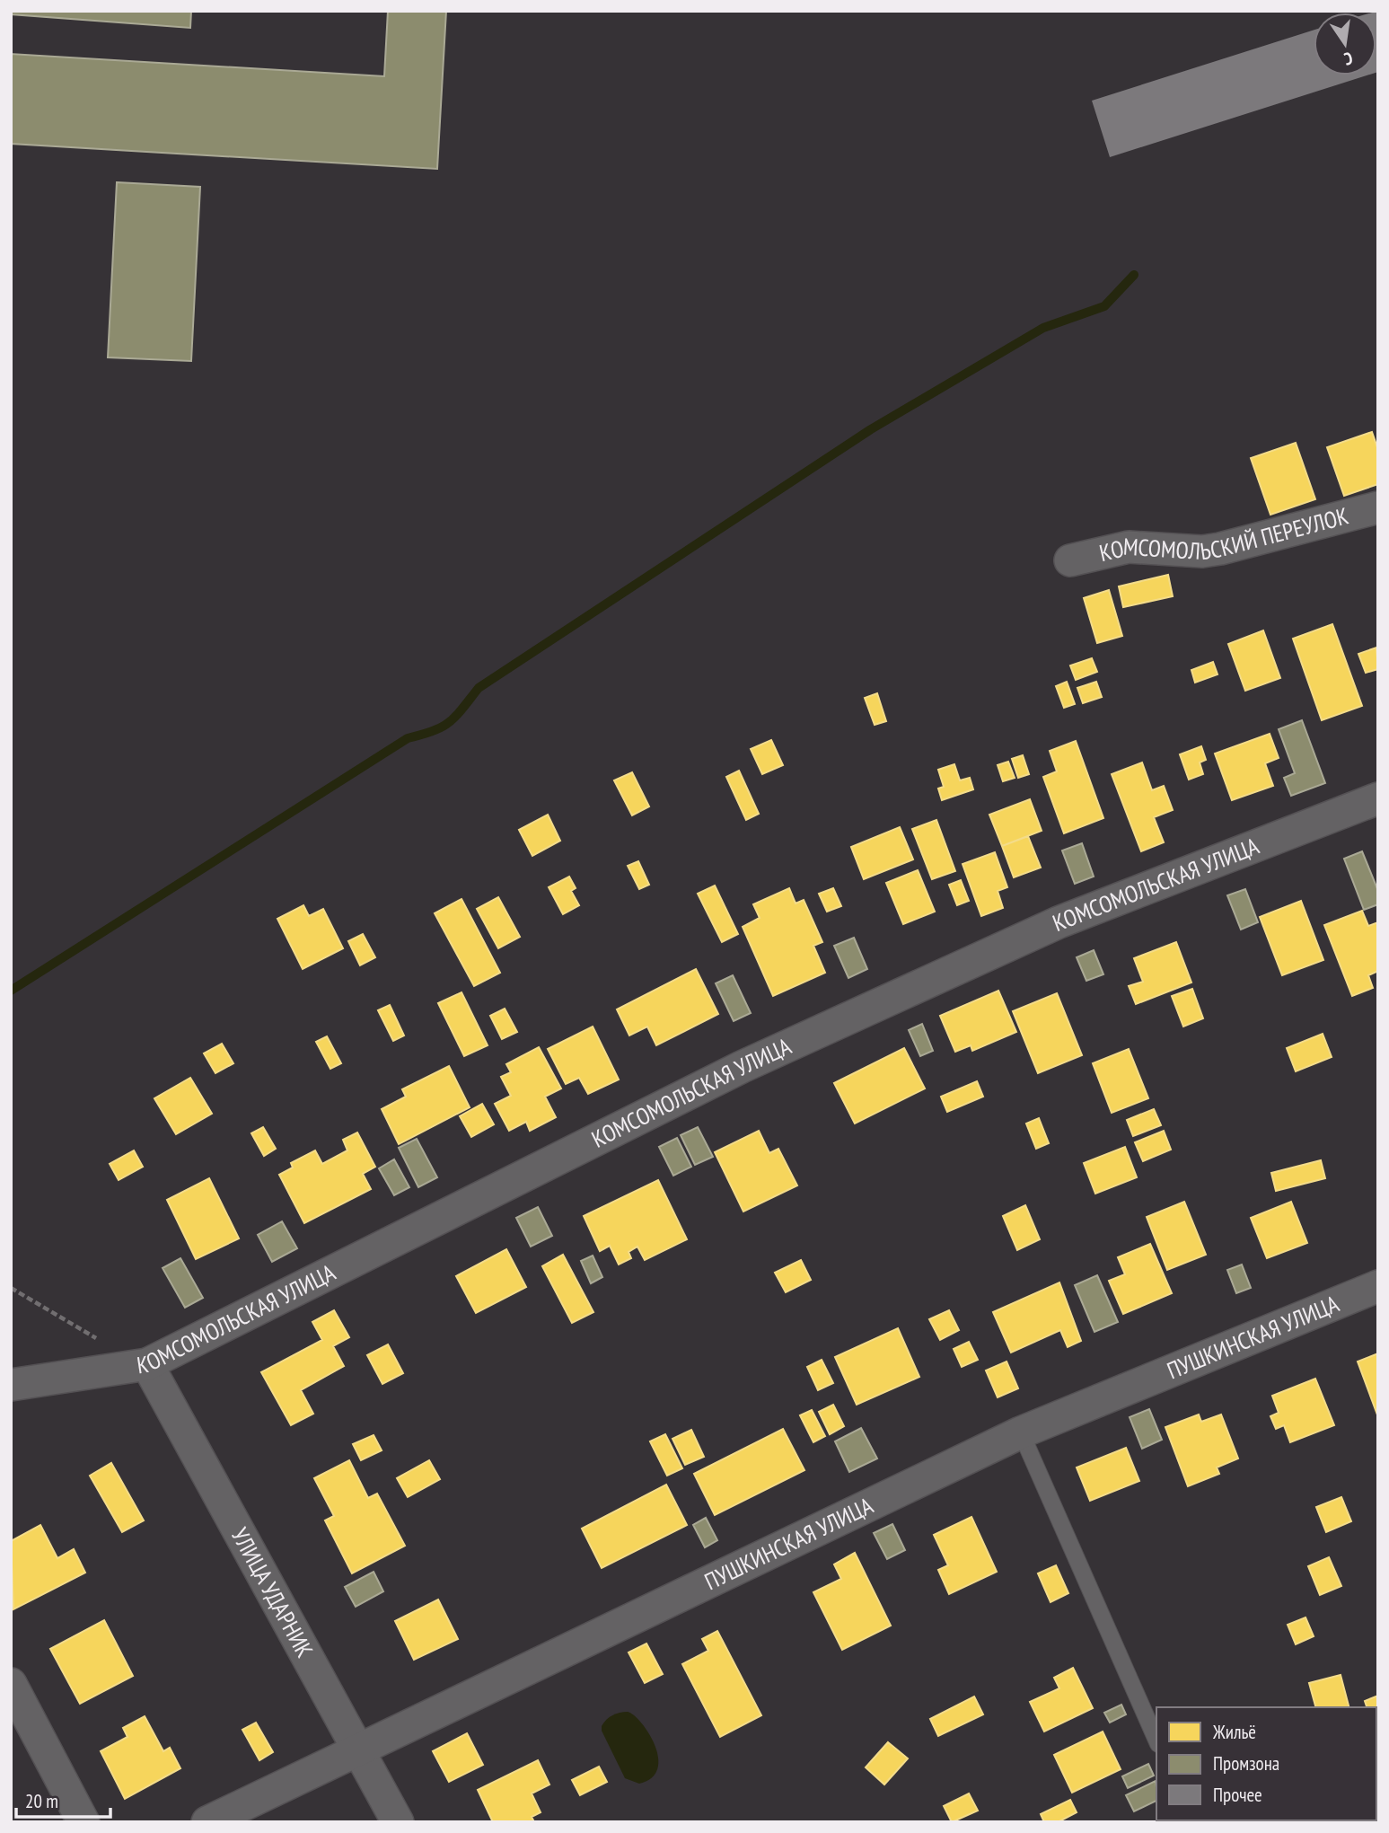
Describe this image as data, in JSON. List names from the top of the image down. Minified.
{"streets":{"street":["КОМСОМОЛЬСКИЙ ПЕРЕУЛОК","КОМСОМОЛЬСКАЯ УЛИЦА","ПУШКИНСКАЯ УЛИЦА","УЛИЦА УДАРНИК"]},"crossings":[["КОМСОМОЛЬСКАЯ УЛИЦА","УЛИЦА УДАРНИК"],["ПУШКИНСКАЯ УЛИЦА","УЛИЦА УДАРНИК"]],"legend":["Жильё","Промзона","Прочее"],"scale_bar":"20 m","north":"bottom"}
